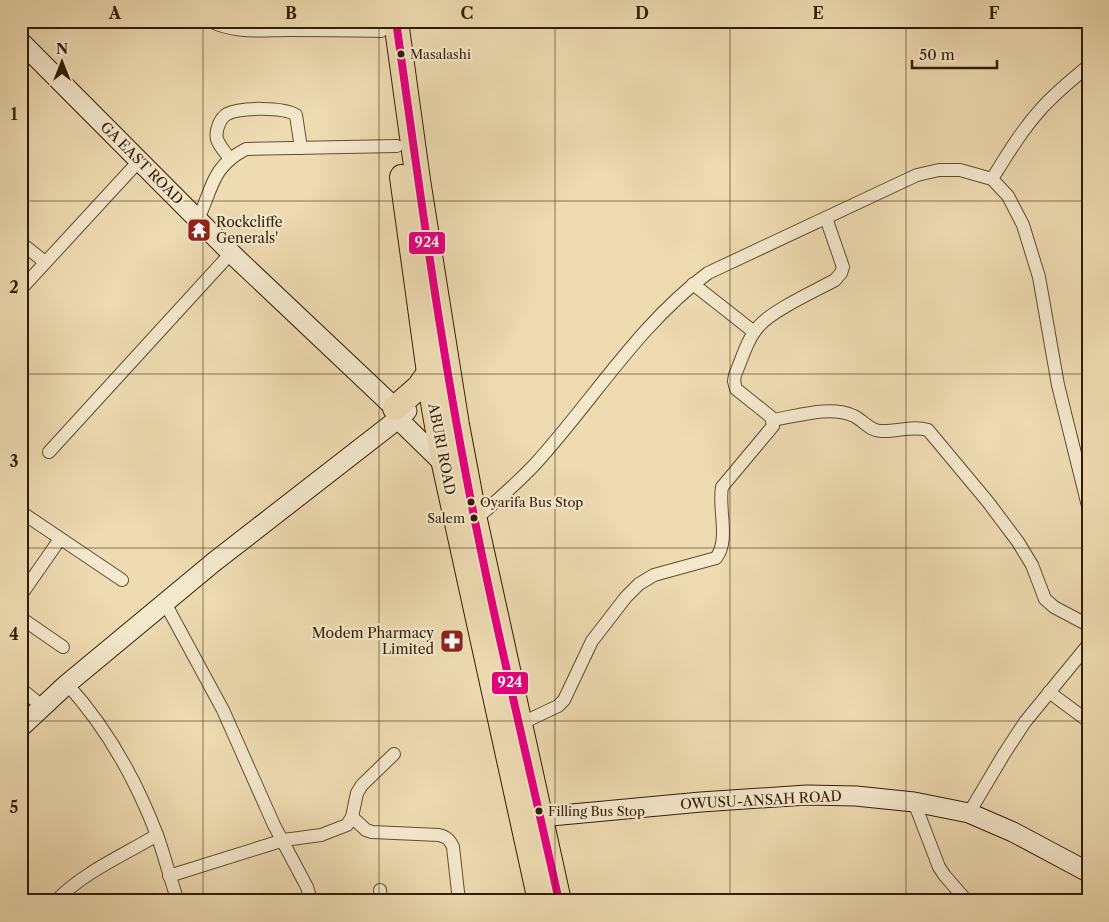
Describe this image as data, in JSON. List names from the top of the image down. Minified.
{"streets":{"highway":["ABURI ROAD"],"street":["GA EAST ROAD","OWUSU-ANSAH ROAD"]},"crossings":[["GA EAST ROAD","ABURI ROAD"],["ABURI ROAD","OWUSU-ANSAH ROAD"]],"places":{"other":["Masalashi","Oyarifa Bus Stop","Salem","Filling Bus Stop"],"temple":["Rockcliffe Generals'"],"pharmacy":["Modem Pharmacy Limited"]},"lines":["transit line 924"],"scale_bar":"50 m","north":"top","grid":{"columns":["A","B","C","D","E","F"],"rows":["1","2","3","4","5"]}}
